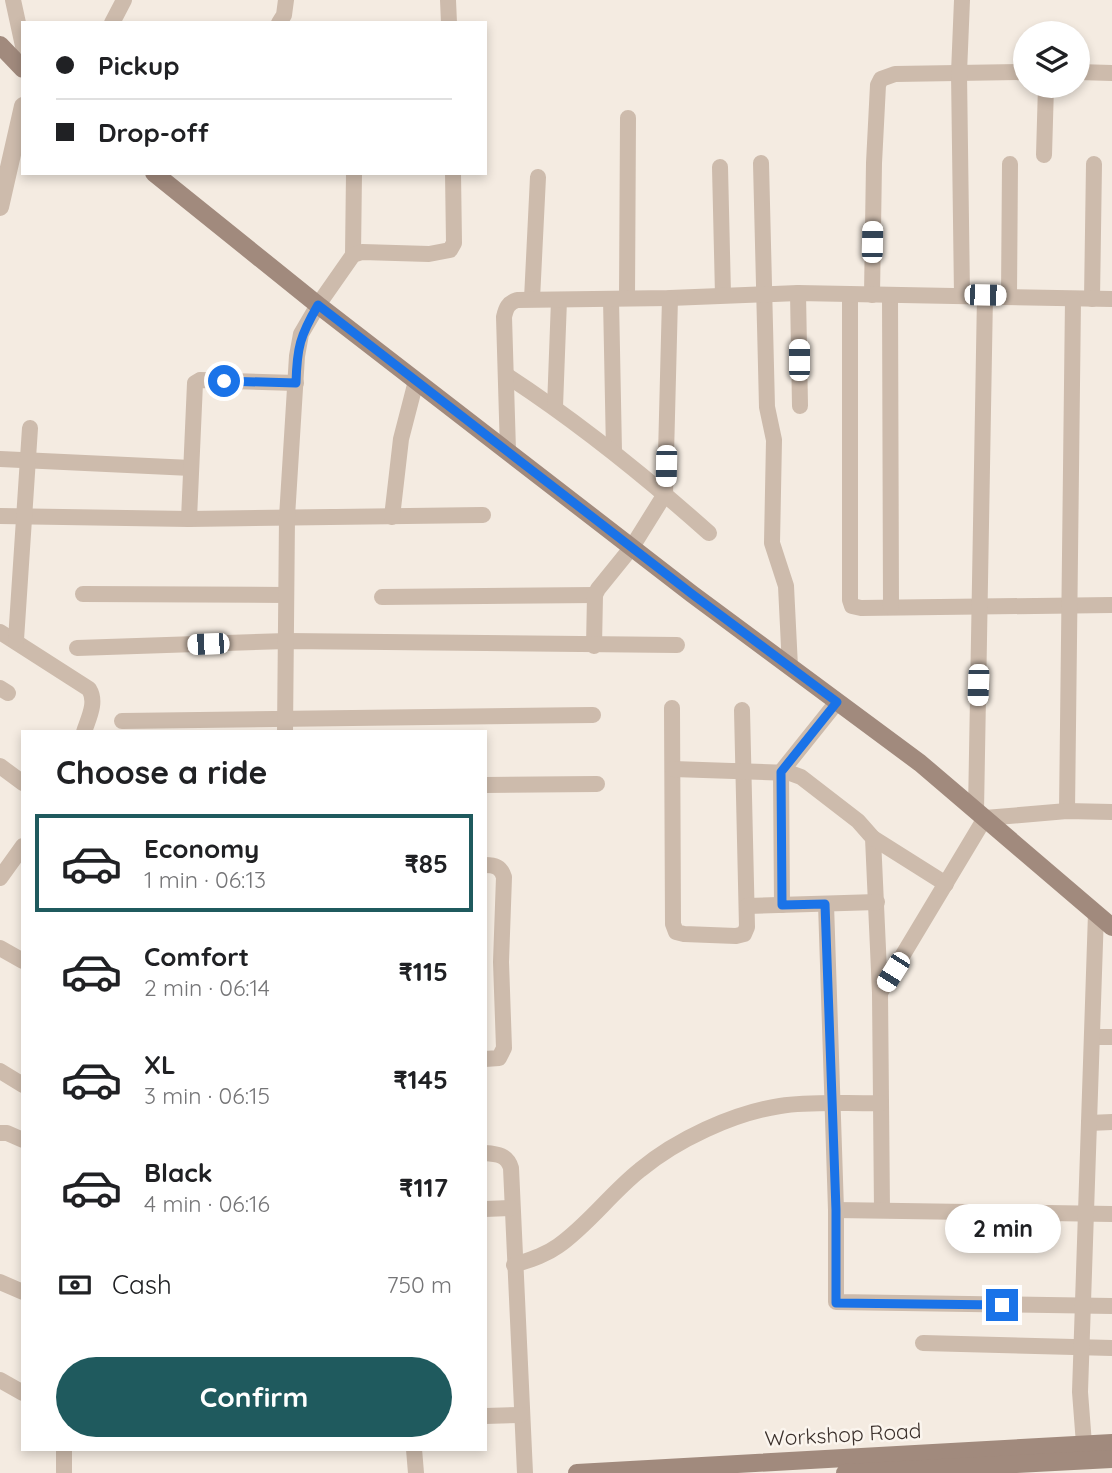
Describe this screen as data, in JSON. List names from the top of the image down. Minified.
{"streets":{"main road":["Workshop Road"]},"page":{"banner":["Pickup","Drop-off"],"heading":"Choose a ride","list":[{"name":"Economy","note":"1 min · 06:13","value":"₹85"},{"name":"Comfort","note":"2 min · 06:14","value":"₹115"},{"name":"XL","note":"3 min · 06:15","value":"₹145"},{"name":"Black","note":"4 min · 06:16","value":"₹117"}],"bubble":"2 min","pay":["Cash","750 m"],"buttons":"Confirm"}}
